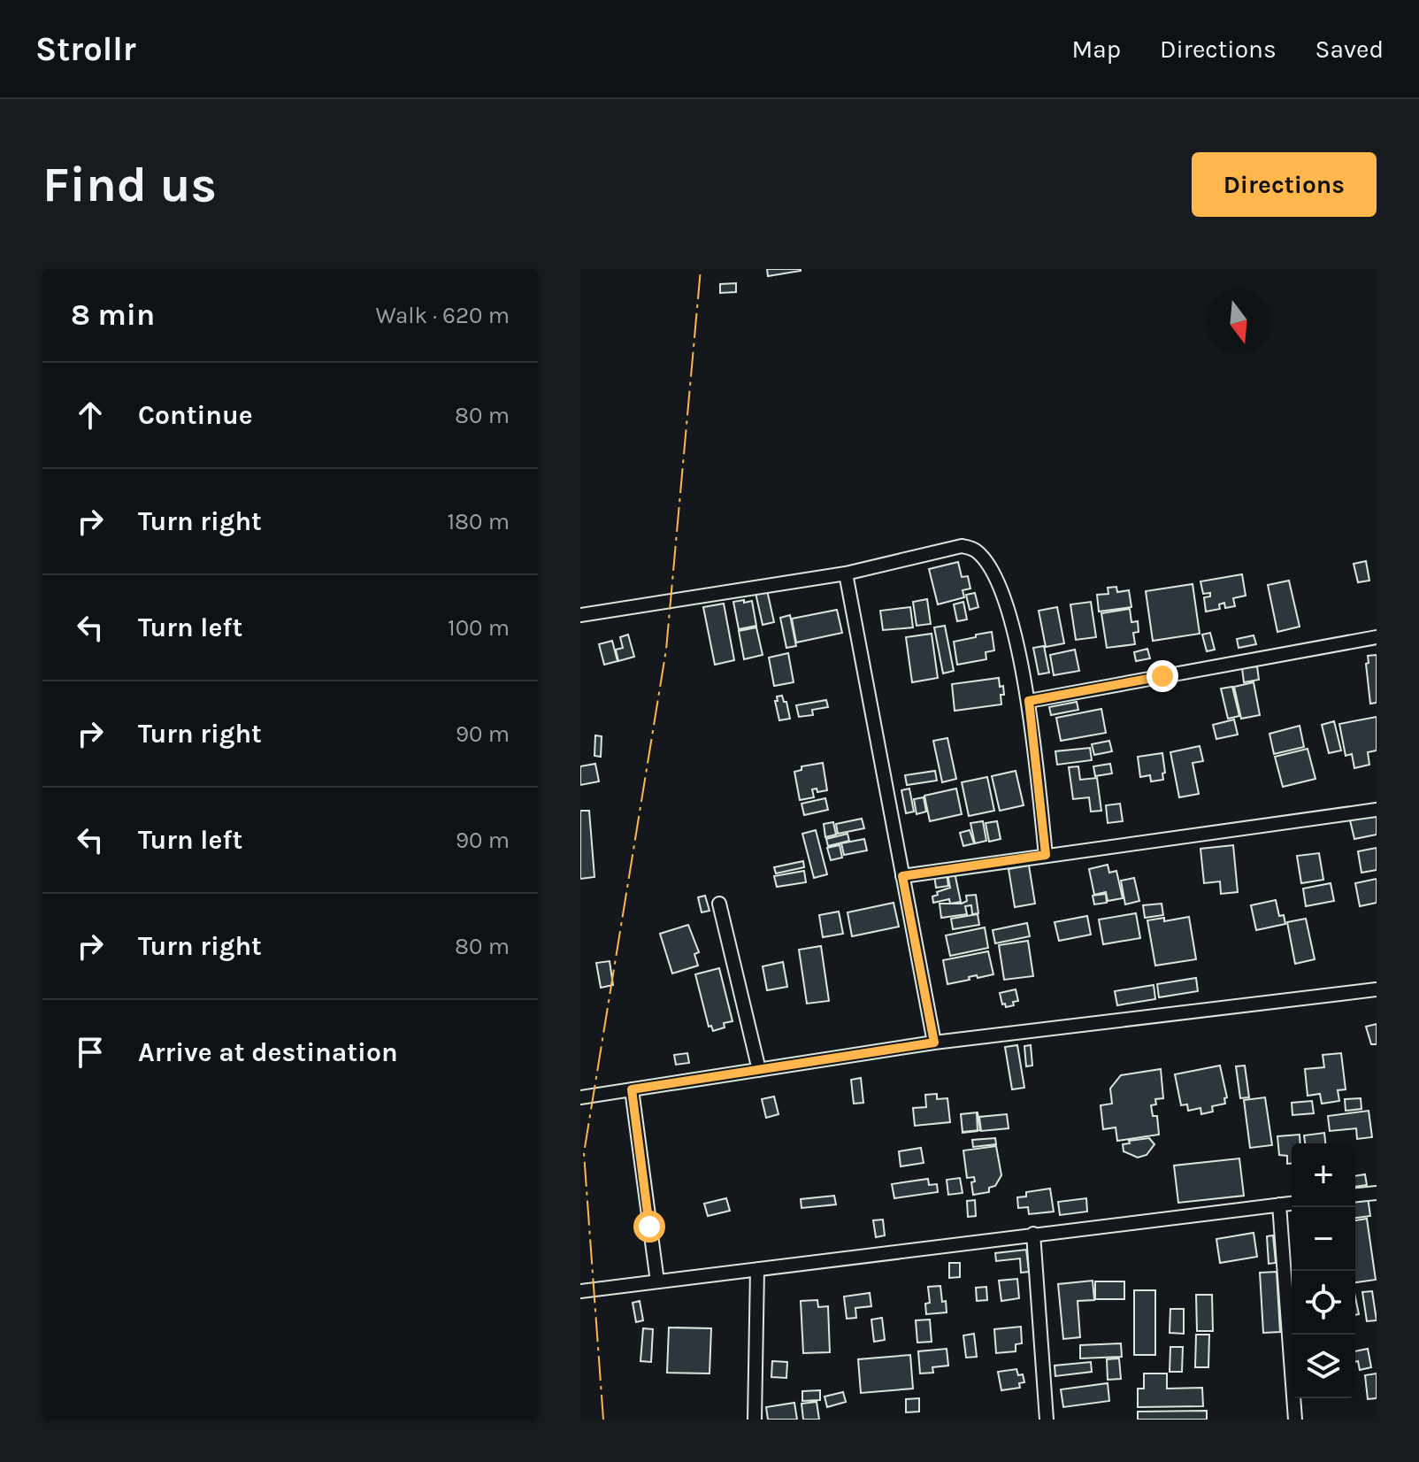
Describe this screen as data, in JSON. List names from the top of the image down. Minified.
{"north":"bottom","page":{"header":"Strollr","nav":["Map","Directions","Saved"],"buttons":"Directions","title":"Find us","heading":["8 min","Walk · 620 m"],"list":[["Continue","80 m"],["Turn right","180 m"],["Turn left","100 m"],["Turn right","90 m"],["Turn left","90 m"],["Turn right","80 m"],"Arrive at destination"],"map_buttons":["+","−"]}}
